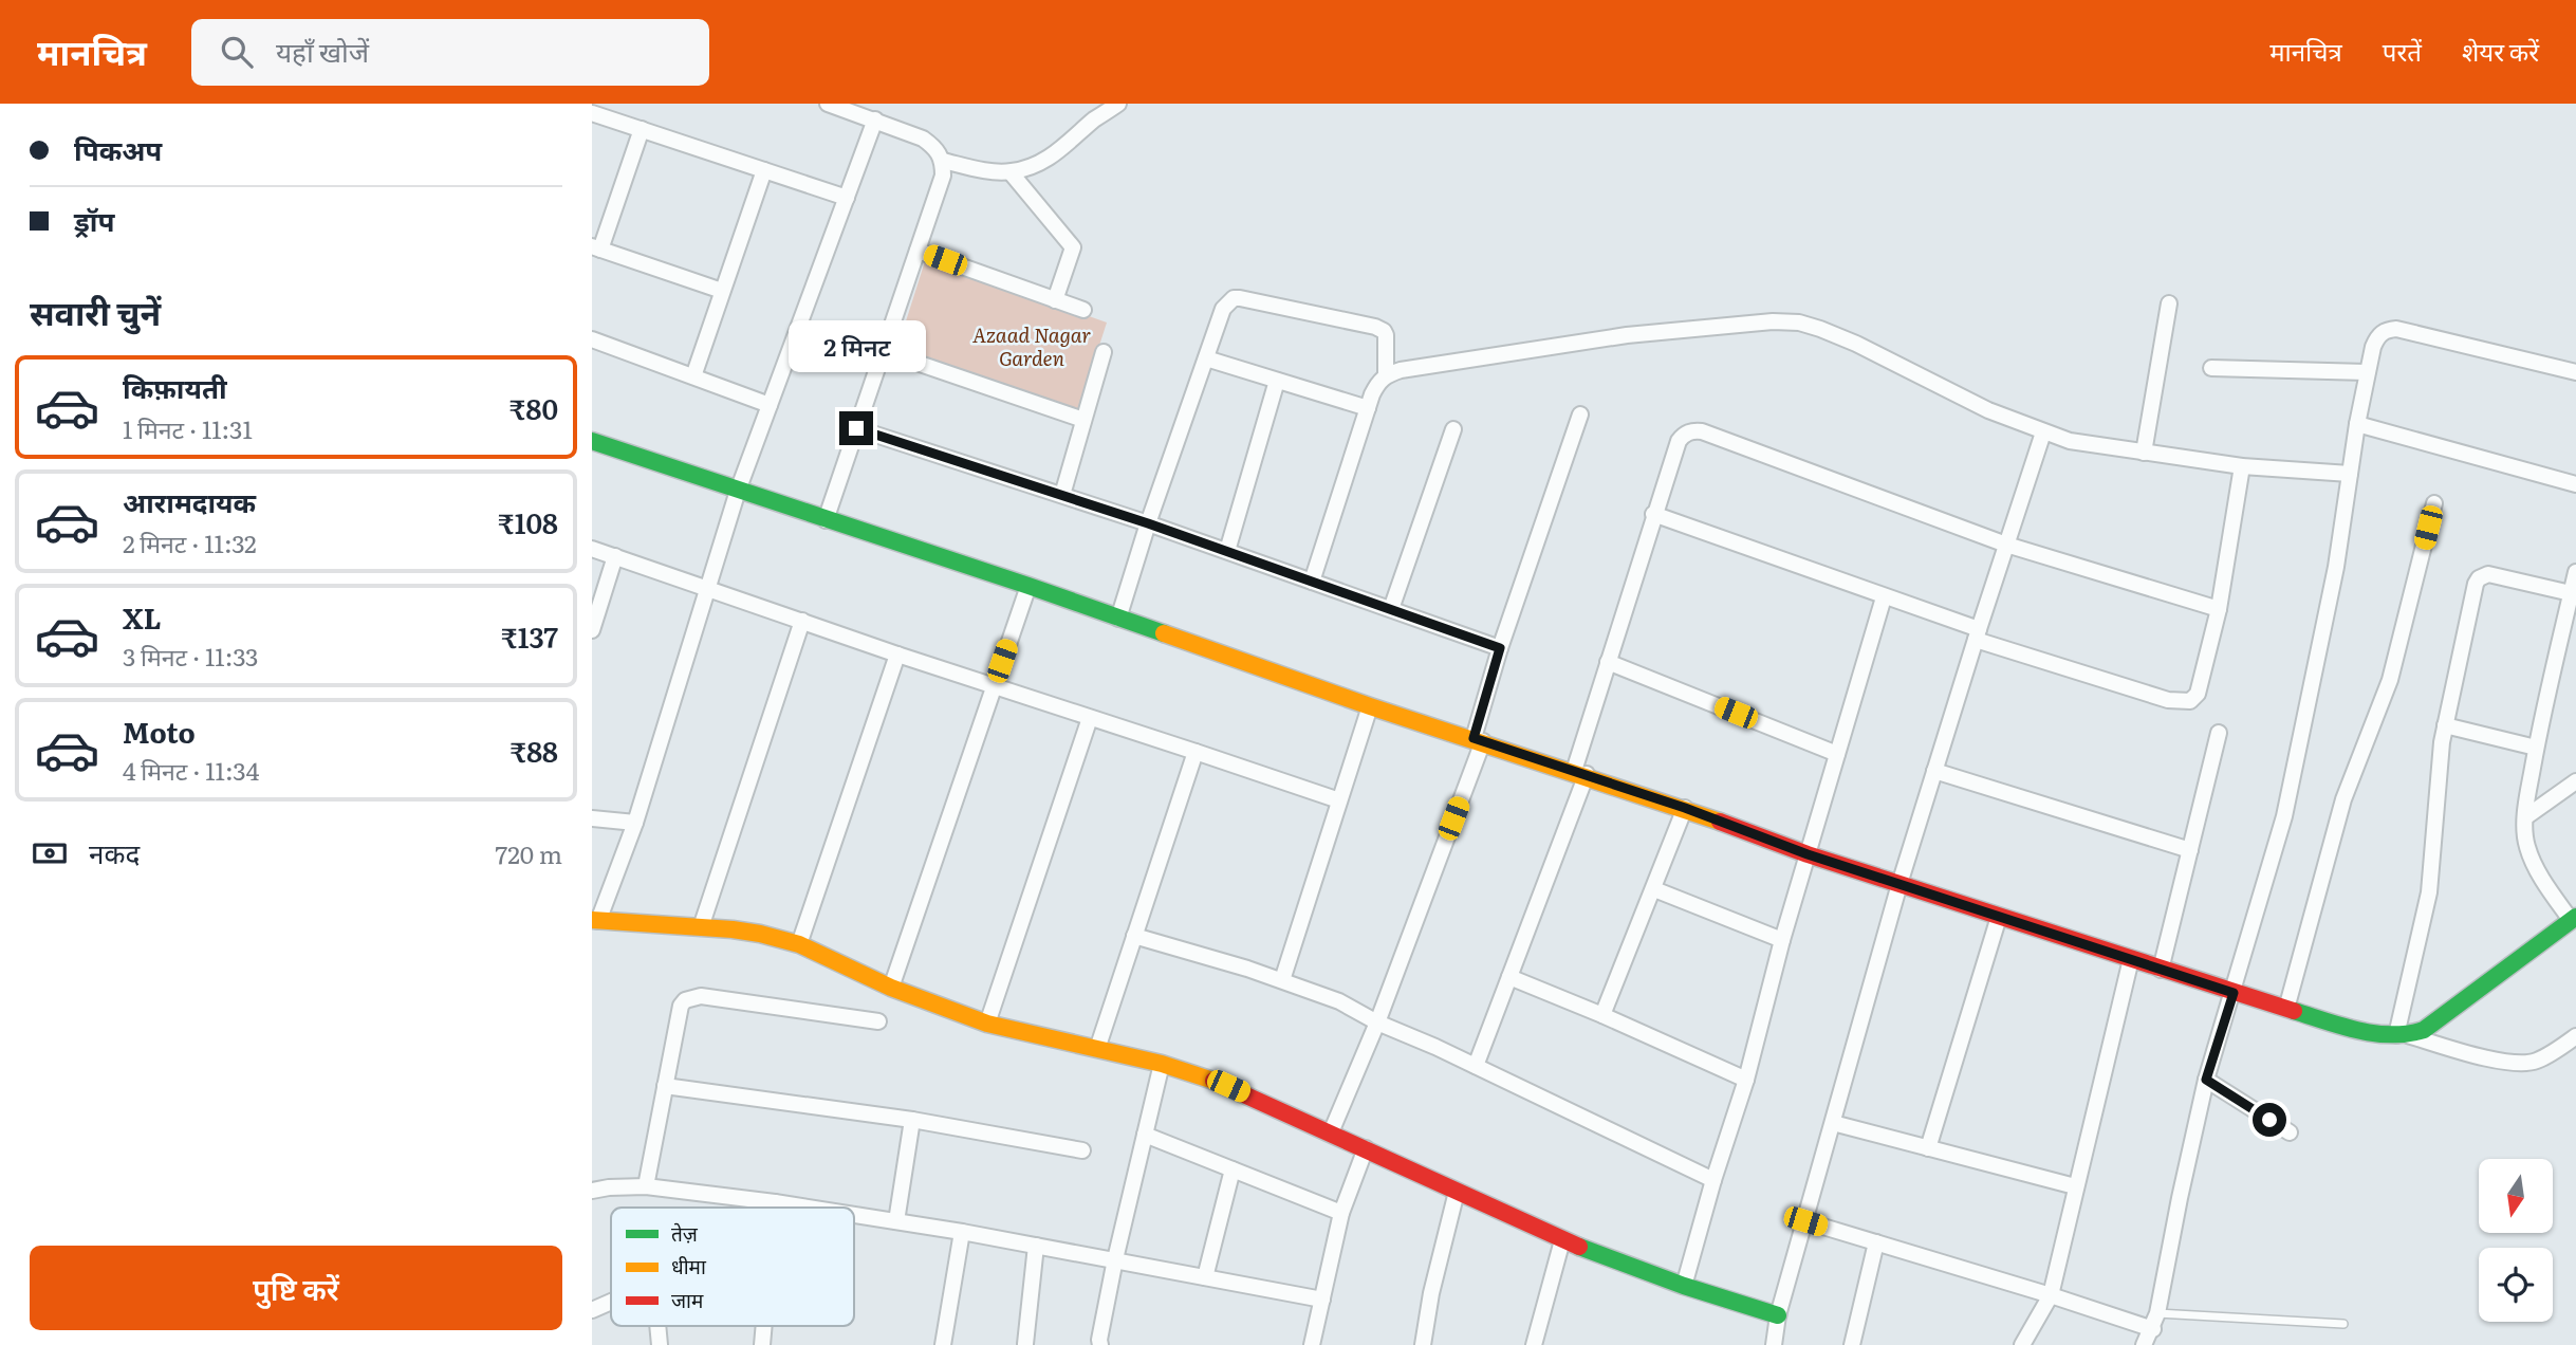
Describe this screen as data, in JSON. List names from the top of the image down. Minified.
{"parks":["Azaad Nagar Garden"],"legend":["तेज़","धीमा","जाम"],"north":"bottom","page":{"header":"मानचित्र","search":"यहाँ खोजें","nav":["मानचित्र","परतें","शेयर करें"],"banner":["पिकअप","ड्रॉप"],"heading":"सवारी चुनें","bubble":"2 मिनट","list":[{"name":"किफ़ायती","note":"1 मिनट · 11:31","value":"₹80"},{"name":"आरामदायक","note":"2 मिनट · 11:32","value":"₹108"},{"name":"XL","note":"3 मिनट · 11:33","value":"₹137"},{"name":"Moto","note":"4 मिनट · 11:34","value":"₹88"}],"pay":["नकद","720 m"],"buttons":"पुष्टि करें"}}
